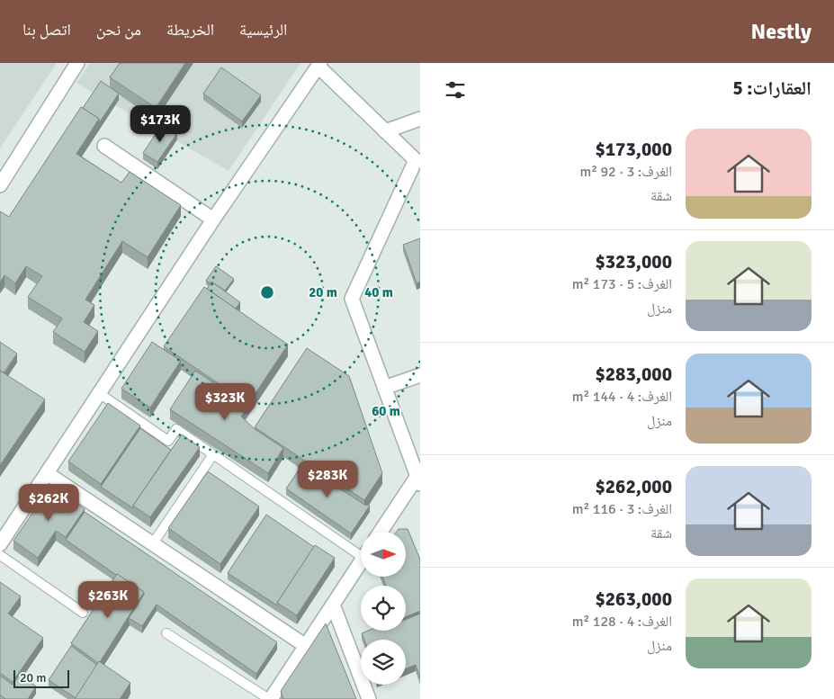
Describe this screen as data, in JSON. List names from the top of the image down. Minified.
{"scale_bar":"20 m","north":"right","page":{"header":"Nestly","nav":["الرئيسية","الخريطة","من نحن","اتصل بنا"],"heading":"العقارات: 5","price":["$173K","$323K","$283K","$262K","$263K"],"list":[{"name":"$173,000","note":"الغرف: 3 · 92 m² · شقة"},{"name":"$323,000","note":"الغرف: 5 · 173 m² · منزل"},{"name":"$283,000","note":"الغرف: 4 · 144 m² · منزل"},{"name":"$262,000","note":"الغرف: 3 · 116 m² · شقة"},{"name":"$263,000","note":"الغرف: 4 · 128 m² · منزل"}],"scale":"20 m"},"rings":["20 m","40 m","60 m"]}
